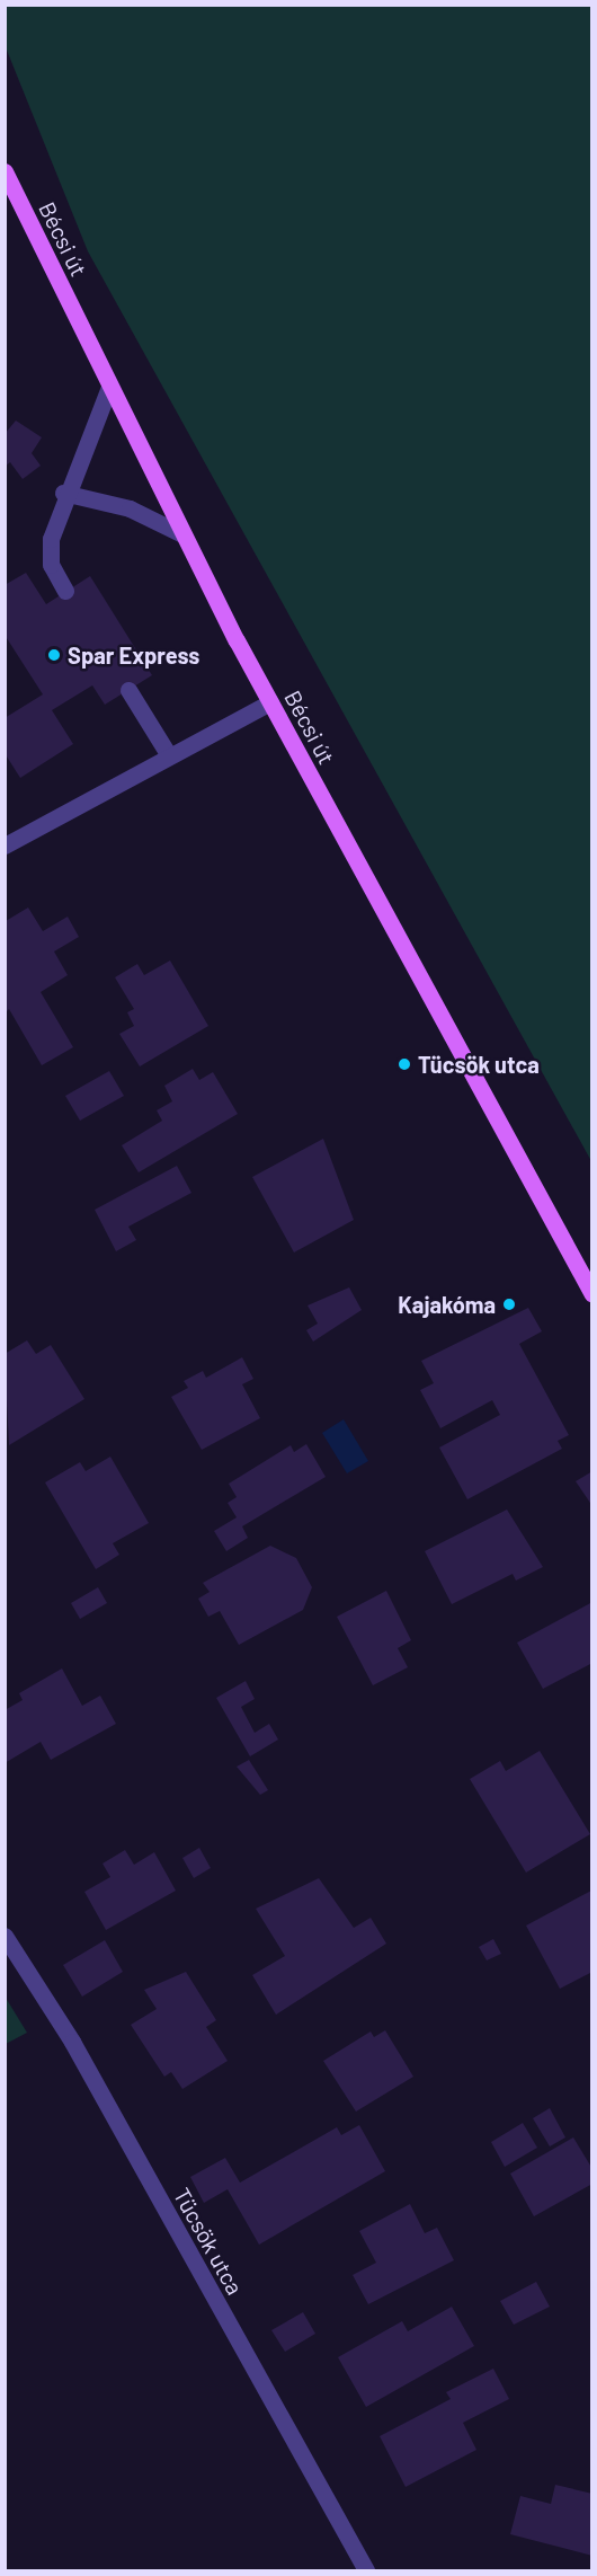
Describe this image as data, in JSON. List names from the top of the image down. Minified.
{"streets":{"main road":["Bécsi út"],"street":["Tücsök utca"]},"places":["Spar Express","Tücsök utca","Kajakóma"]}
